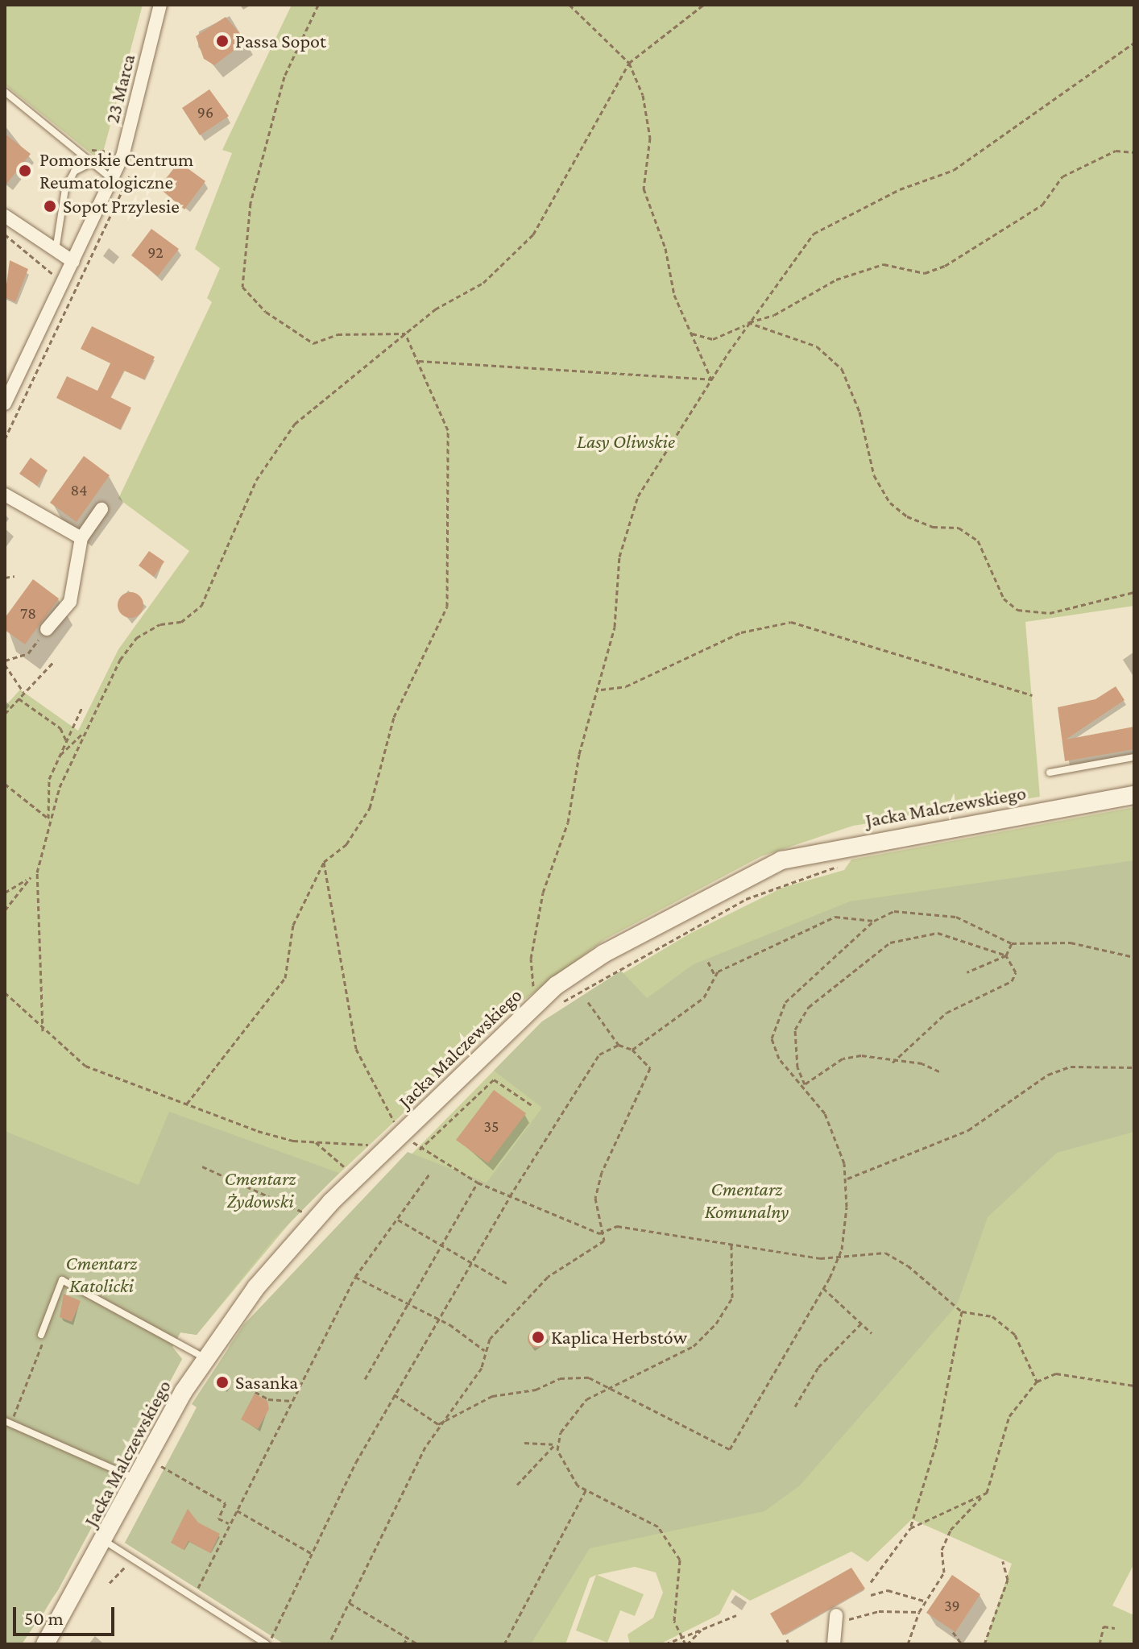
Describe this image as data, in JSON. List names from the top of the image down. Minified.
{"streets":{"main road":["Jacka Malczewskiego"],"street":["23 Marca"]},"parks":["Lasy Oliwskie","Cmentarz Żydowski","Cmentarz Komunalny","Cmentarz Katolicki"],"places":["Passa Sopot","Pomorskie Centrum Reumatologiczne","Sopot Przylesie","Kaplica Herbstów","Sasanka"],"house_numbers":["96","92","84","78","35","39"],"scale_bar":"50 m"}
